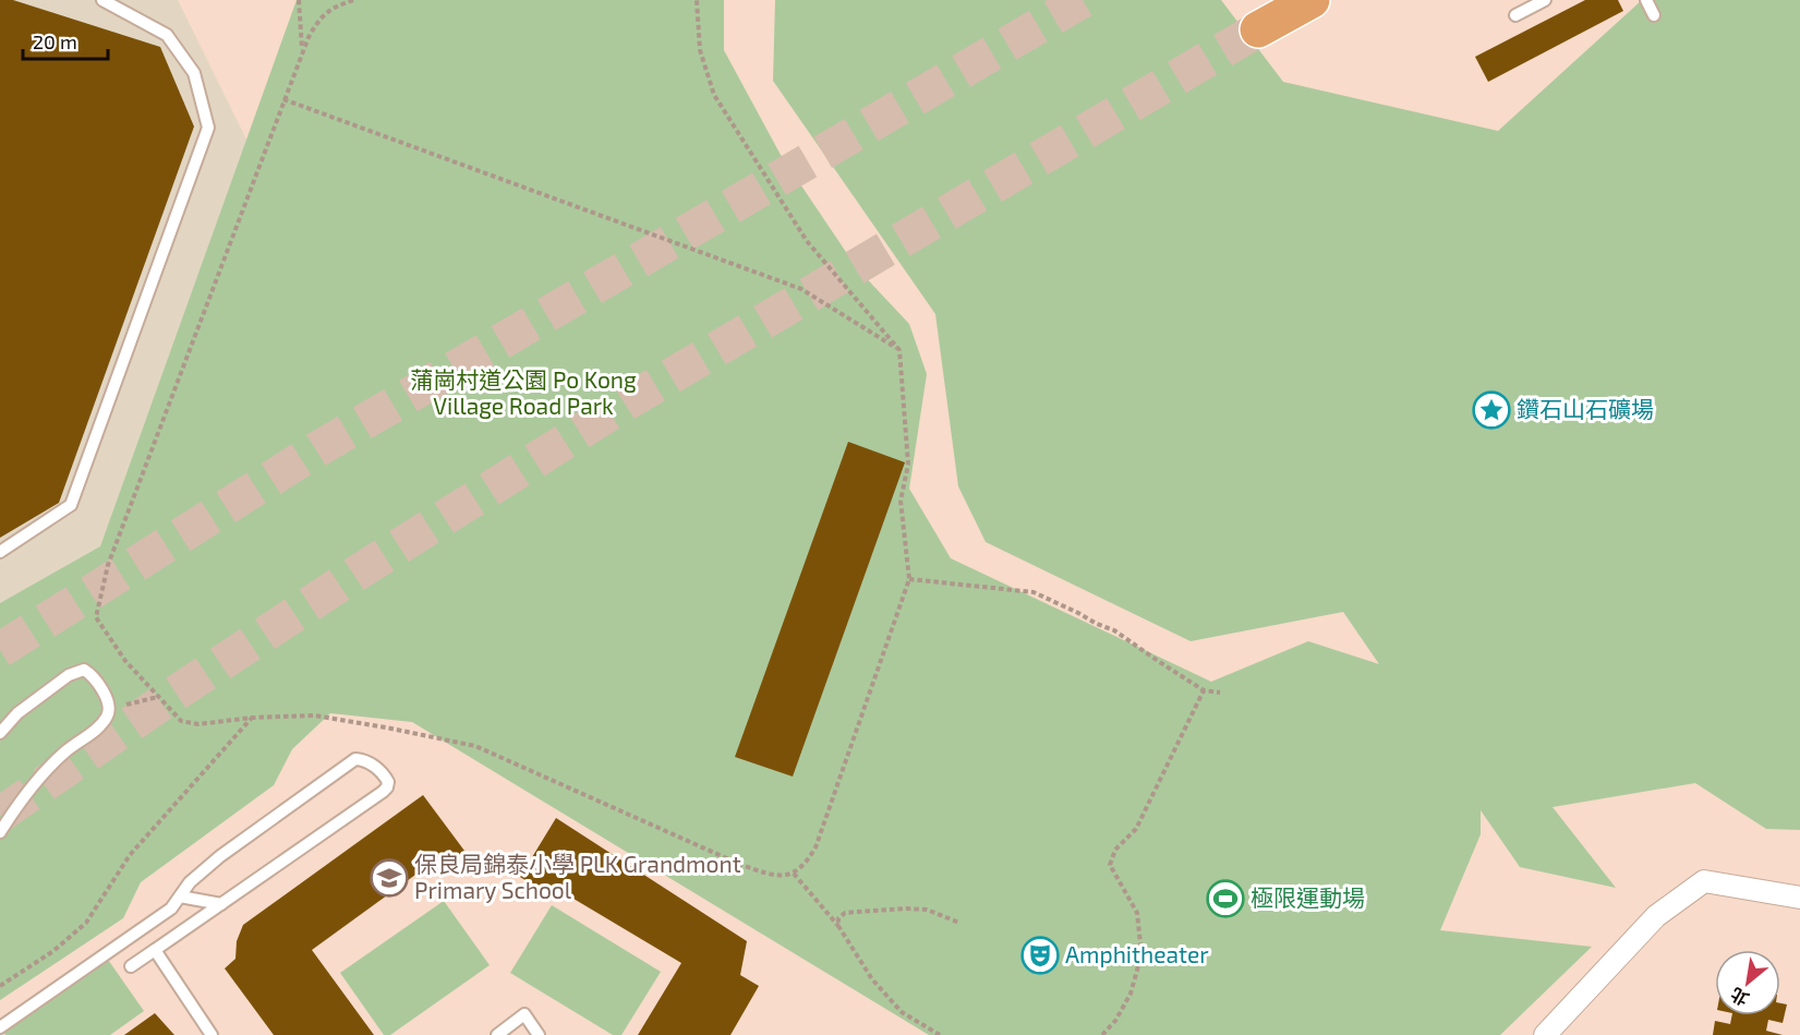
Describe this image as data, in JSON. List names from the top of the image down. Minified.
{"parks":["蒲崗村道公園 Po Kong Village Road Park"],"places":{"place":["鑽石山石礦場"],"school or university":["保良局錦泰小學 PLK Grandmont Primary School"],"sports":["極限運動場"],"theatre":["Amphitheater"]},"scale_bar":"20 m","north":"bottom left"}
